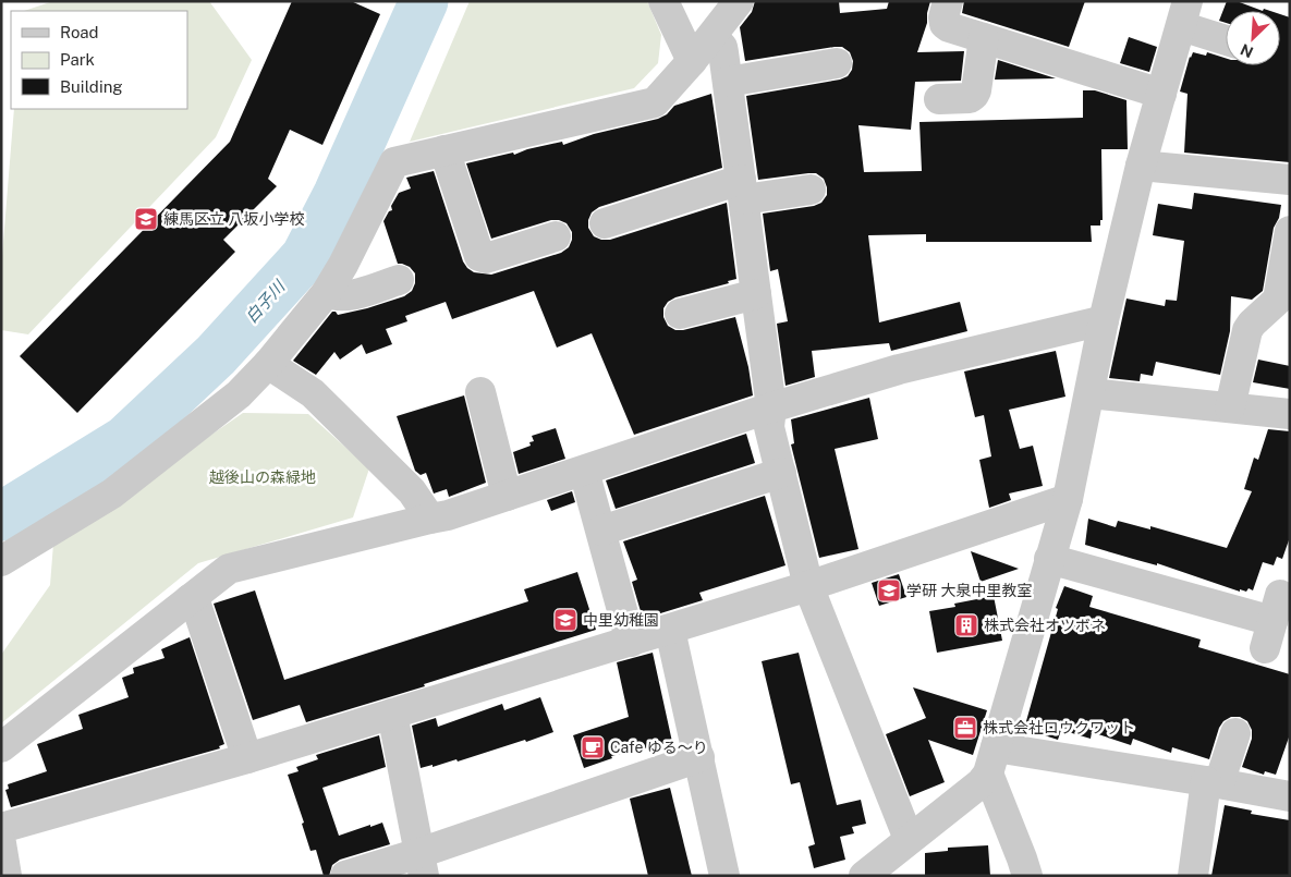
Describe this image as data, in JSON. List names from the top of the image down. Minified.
{"water":["白子川"],"parks":["越後山の森緑地"],"places":{"school or university":["練馬区立 八坂小学校","学研 大泉中里教室","中里幼稚園"],"building":["株式会社オツボネ"],"office":["株式会社ロウクワット"],"cafe":["Cafe ゆる〜り"]},"legend":["Road","Park","Building"],"north":"bottom left"}
